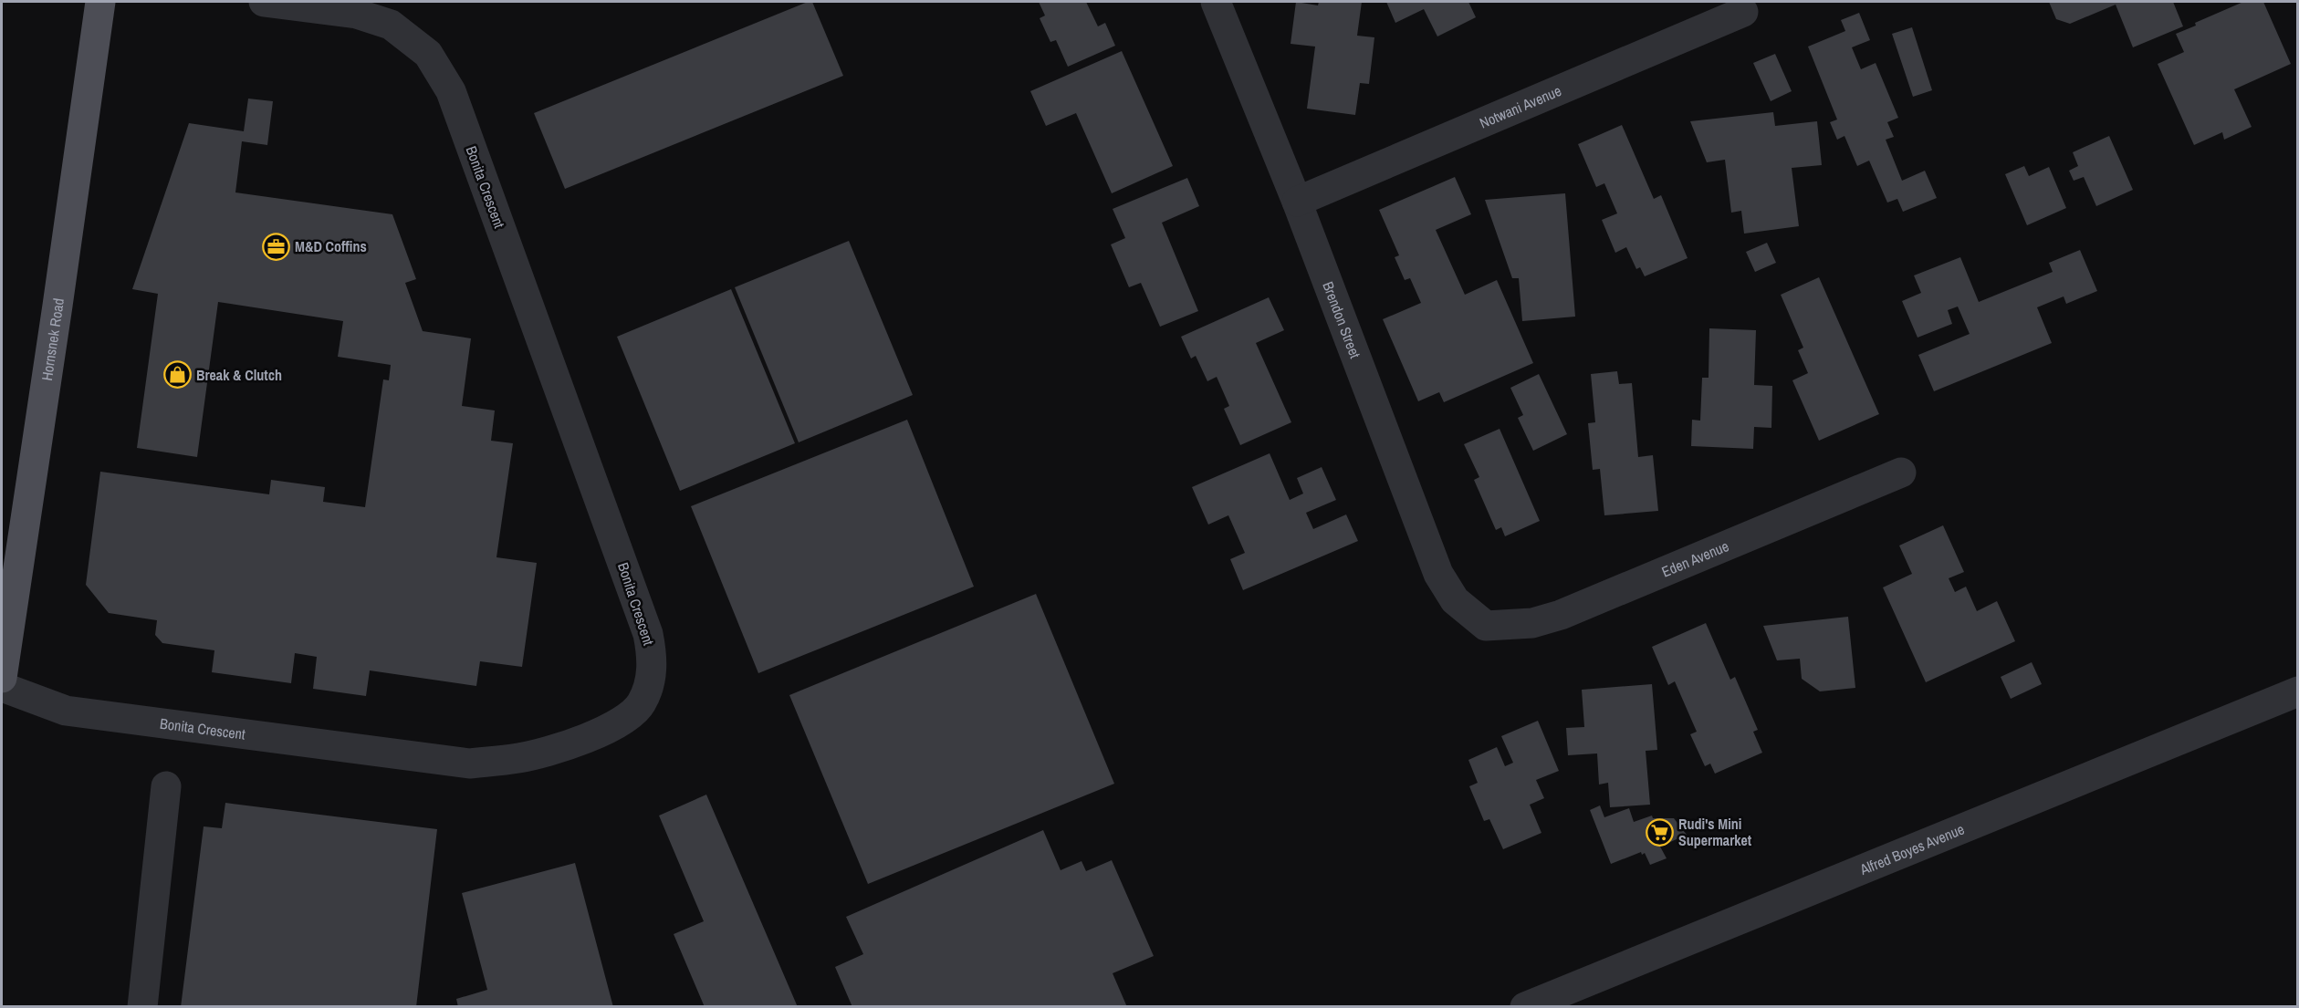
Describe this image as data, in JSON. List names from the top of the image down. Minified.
{"streets":{"main road":["Hornsnek Road"],"street":["Notwani Avenue","Bonita Crescent","Brendon Street","Eden Avenue","Alfred Boyes Avenue"]},"crossings":[["Notwani Avenue","Brendon Street"],["Brendon Street","Eden Avenue"]],"places":{"office":["M&D Coffins"],"shop":["Break & Clutch"],"supermarket":["Rudi's Mini Supermarket"]}}
